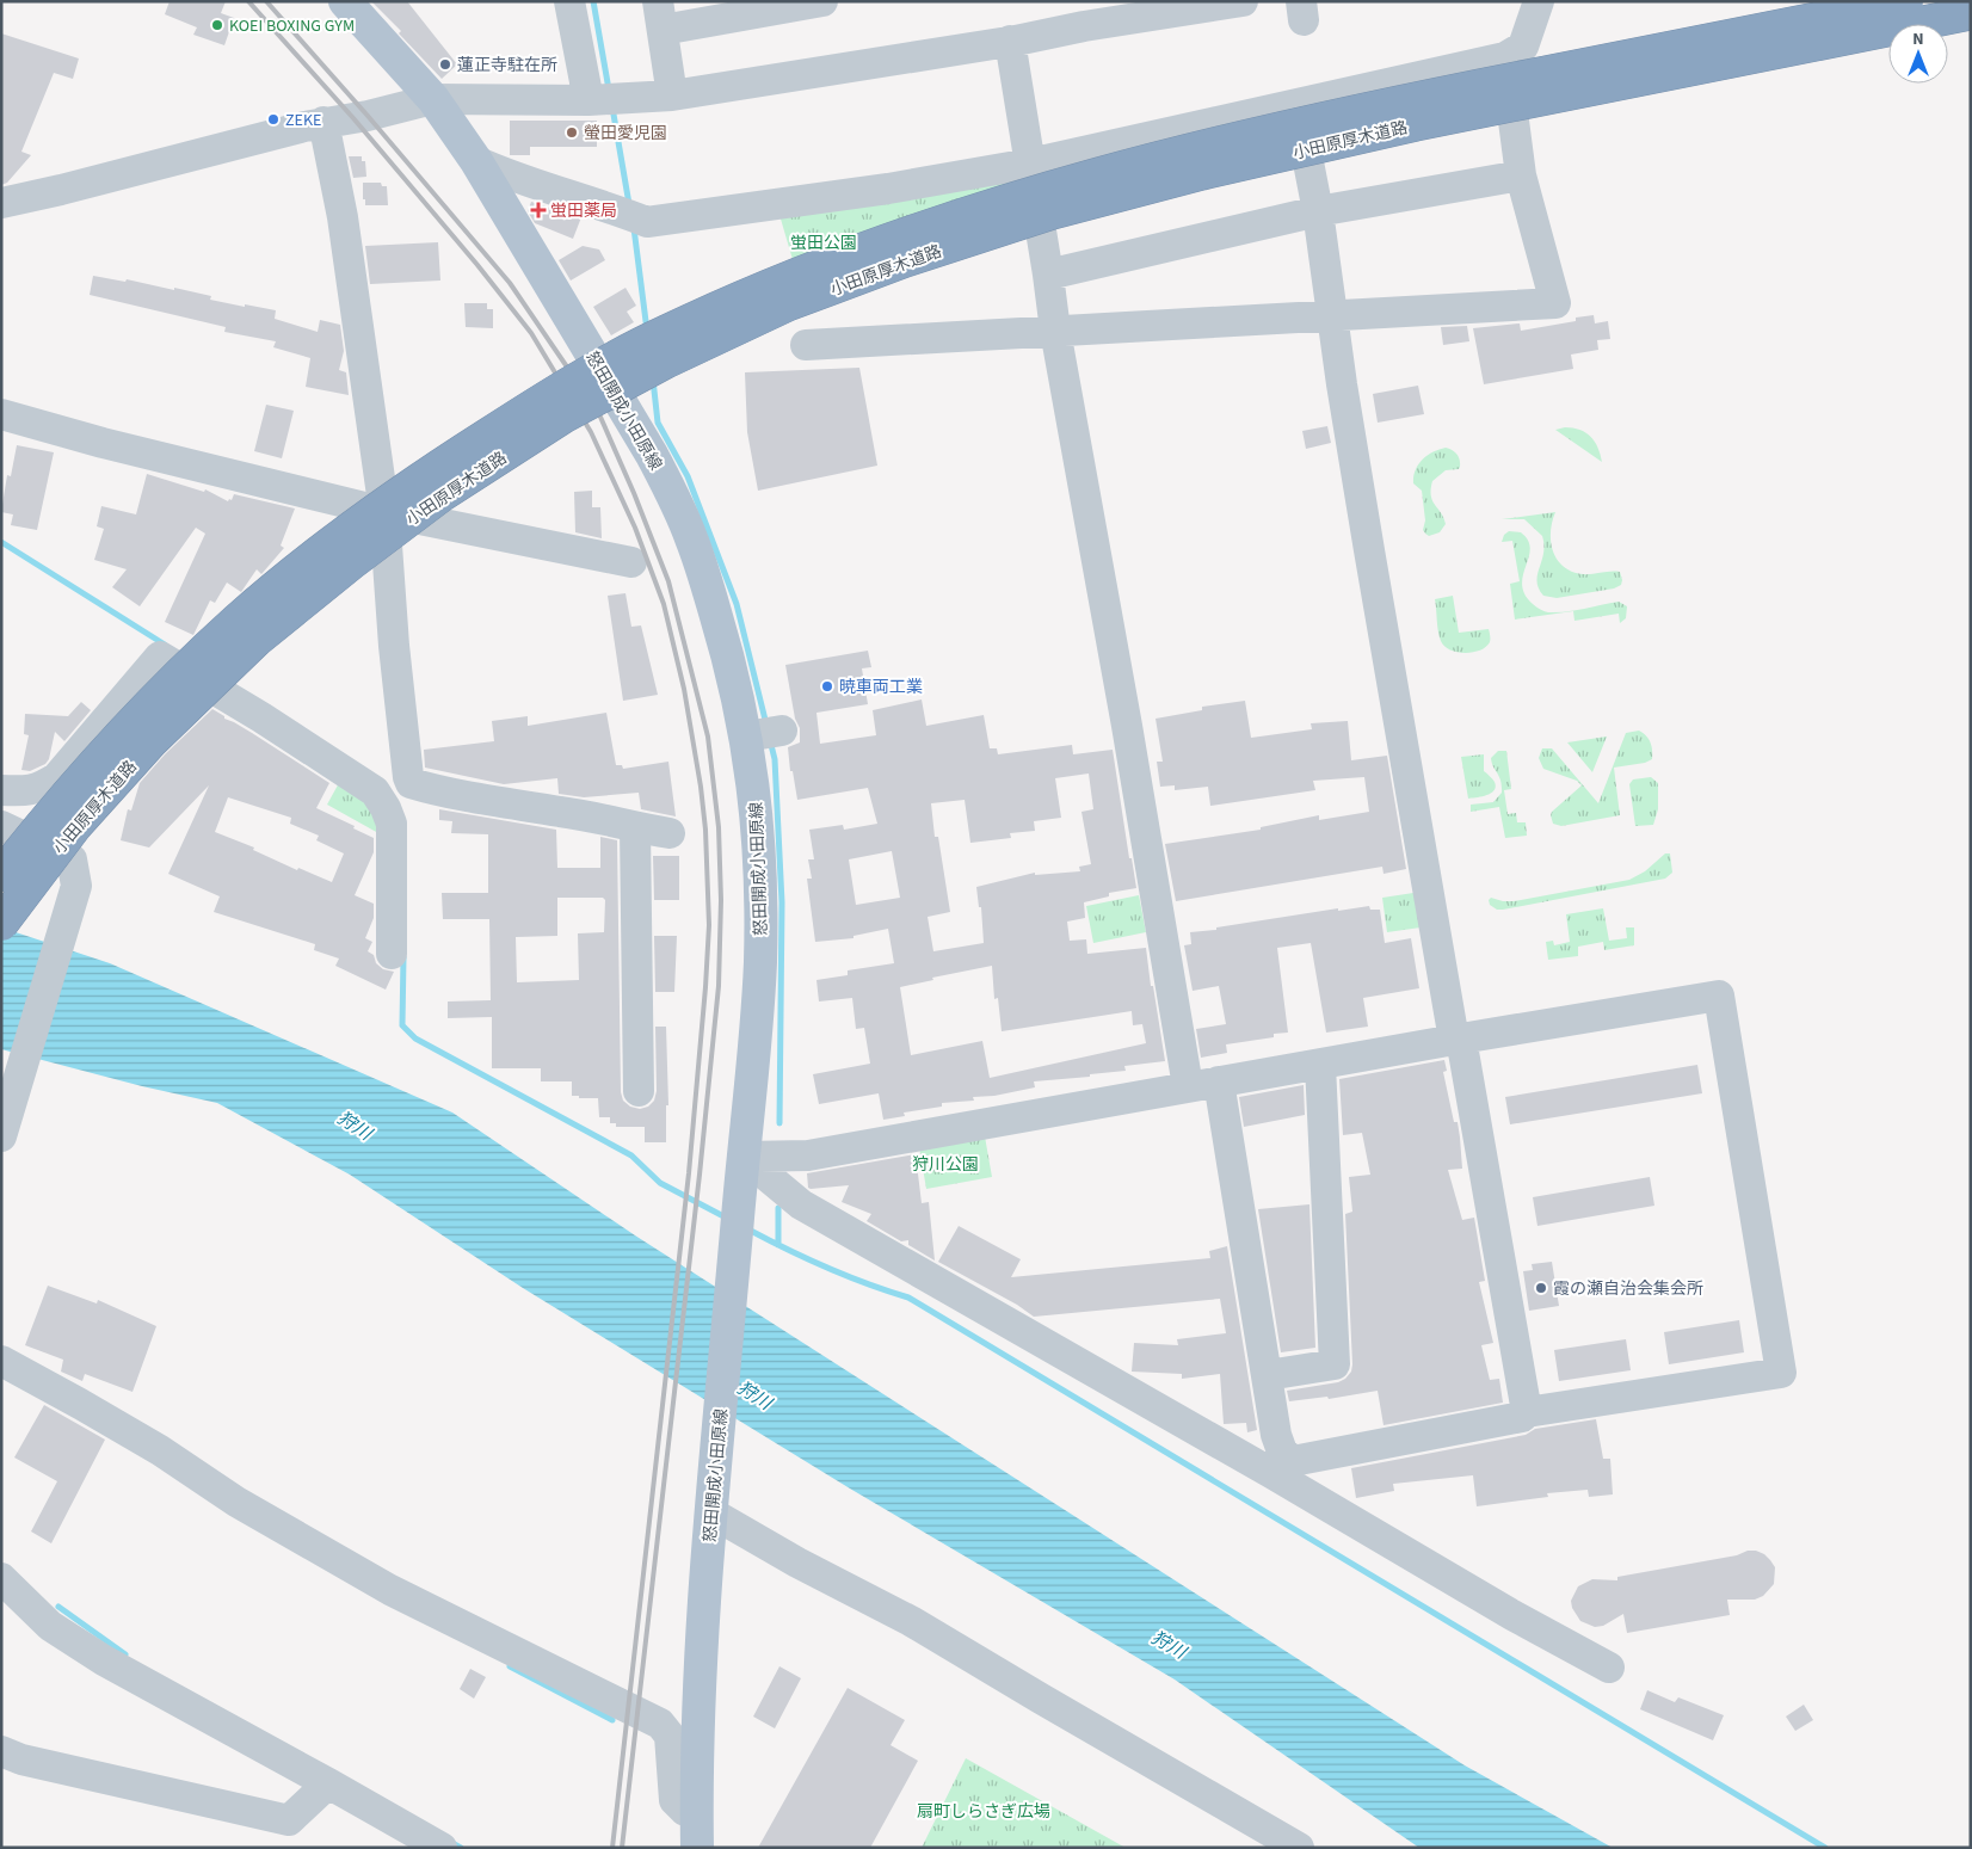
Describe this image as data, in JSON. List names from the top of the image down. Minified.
{"streets":{"highway":["小田原厚木道路"],"main road":["怒田開成小田原線"]},"water":["狩川"],"parks":["蛍田公園","狩川公園","扇町しらさぎ広場"],"places":{"other":["KOEI BOXING GYM","蓮正寺駐在所","ZEKE","螢田愛児園","暁車両工業","霞の瀬自治会集会所"],"health":["蛍田薬局"]},"north":"top"}
